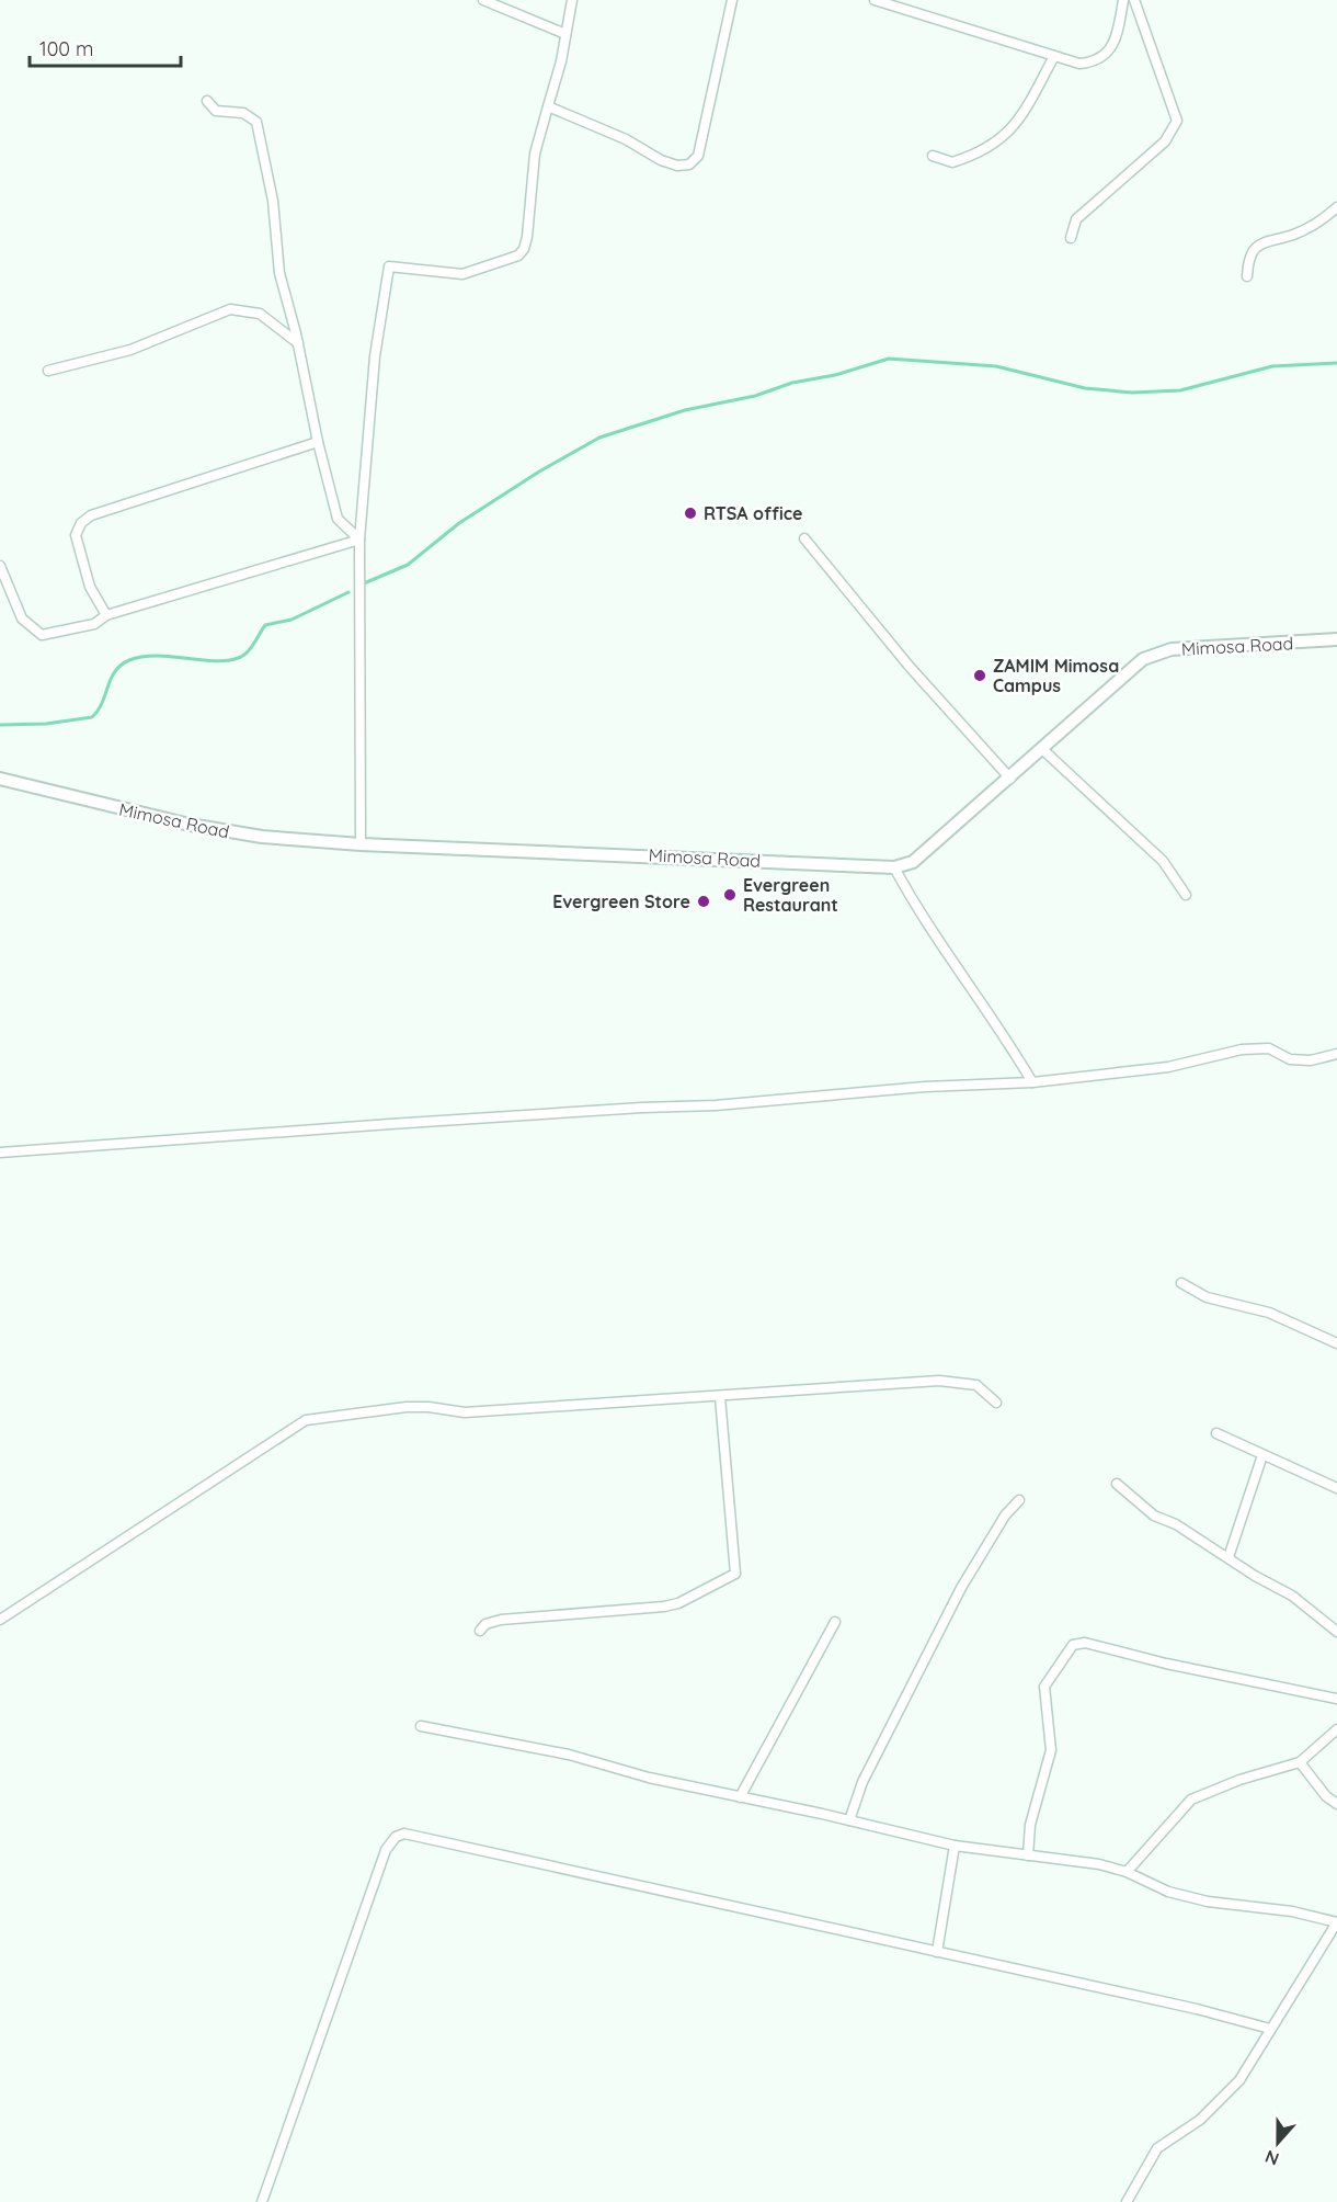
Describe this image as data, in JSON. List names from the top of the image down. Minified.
{"streets":{"street":["Mimosa Road"]},"places":["RTSA office","ZAMIM Mimosa Campus","Evergreen Restaurant","Evergreen Store"],"scale_bar":"100 m","north":"bottom"}
